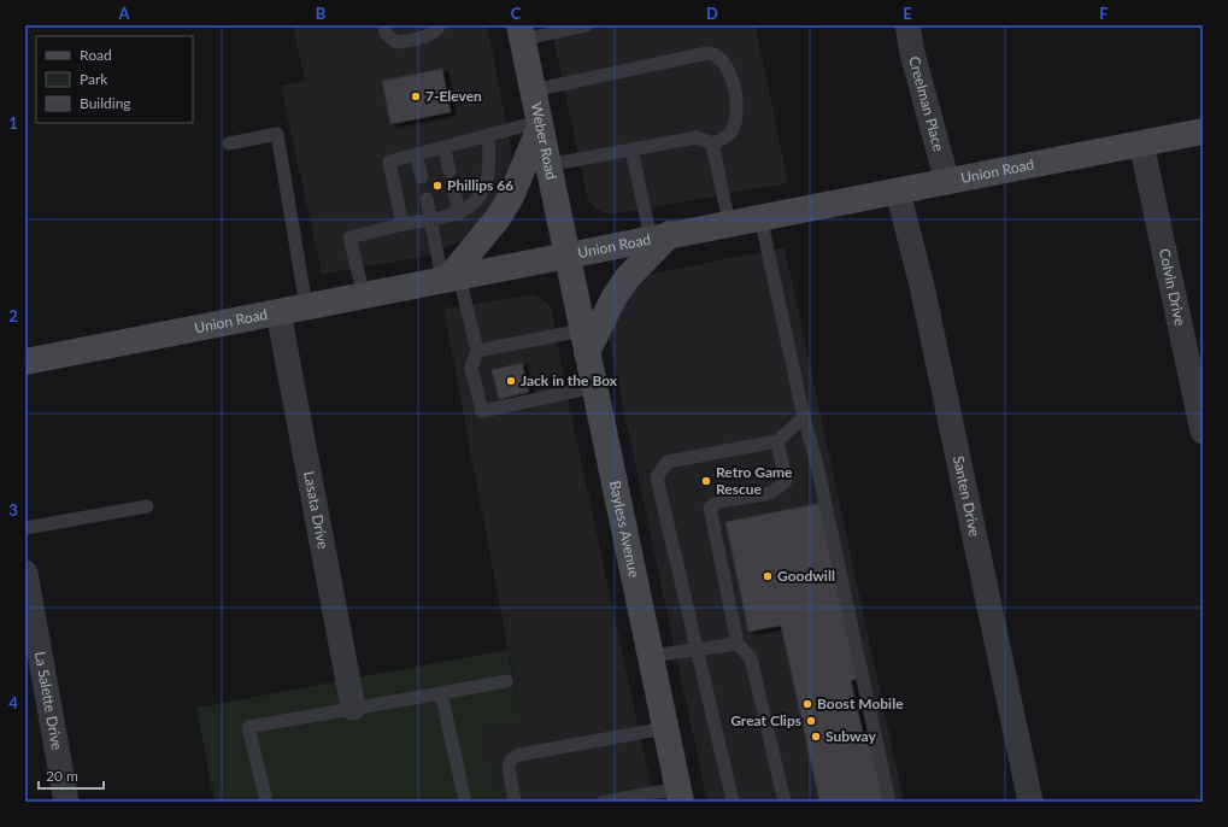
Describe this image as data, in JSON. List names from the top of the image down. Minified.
{"streets":{"main road":["Weber Road","Union Road","Bayless Avenue"],"street":["Creelman Place","Colvin Drive","Santen Drive","Lasata Drive","La Salette Drive"]},"crossings":[["Creelman Place","Union Road"],["Weber Road","Union Road"],["Weber Road","Bayless Avenue"],["Union Road","Colvin Drive"],["Union Road","Santen Drive"],["Union Road","Lasata Drive"],["Union Road","Bayless Avenue"]],"places":["7-Eleven","Phillips 66","Jack in the Box","Retro Game Rescue","Goodwill","Boost Mobile","Great Clips","Subway"],"legend":["Road","Park","Building"],"scale_bar":"20 m","grid":{"columns":["A","B","C","D","E","F"],"rows":["1","2","3","4"]}}
